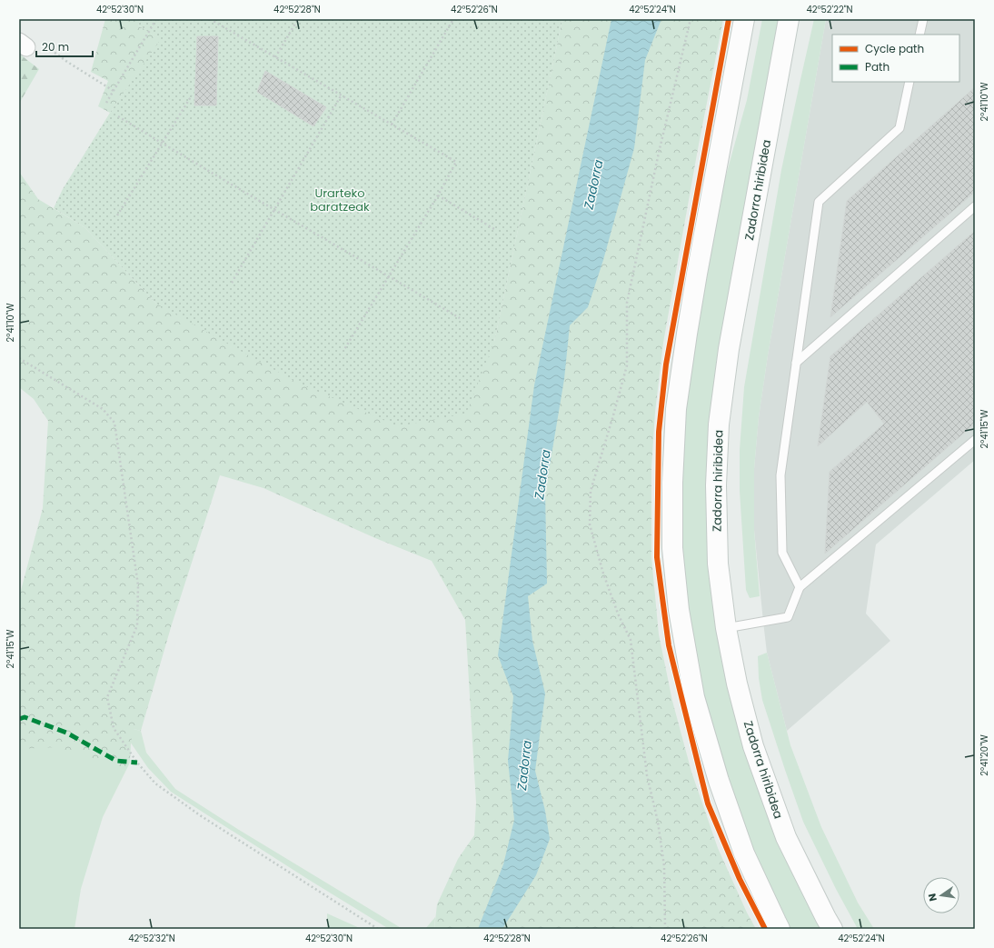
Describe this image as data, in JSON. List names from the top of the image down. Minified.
{"streets":{"main road":["Zadorra hiribidea"]},"water":["Zadorra"],"parks":["Urarteko baratzeak"],"legend":["Cycle path","Path"],"scale_bar":"20 m","north":"left","coordinates":["42°52'30\"N","42°52'28\"N","42°52'26\"N","42°52'24\"N","42°52'22\"N","2°41'10\"W","2°41'15\"W","2°41'20\"W","42°52'32\"N"]}
